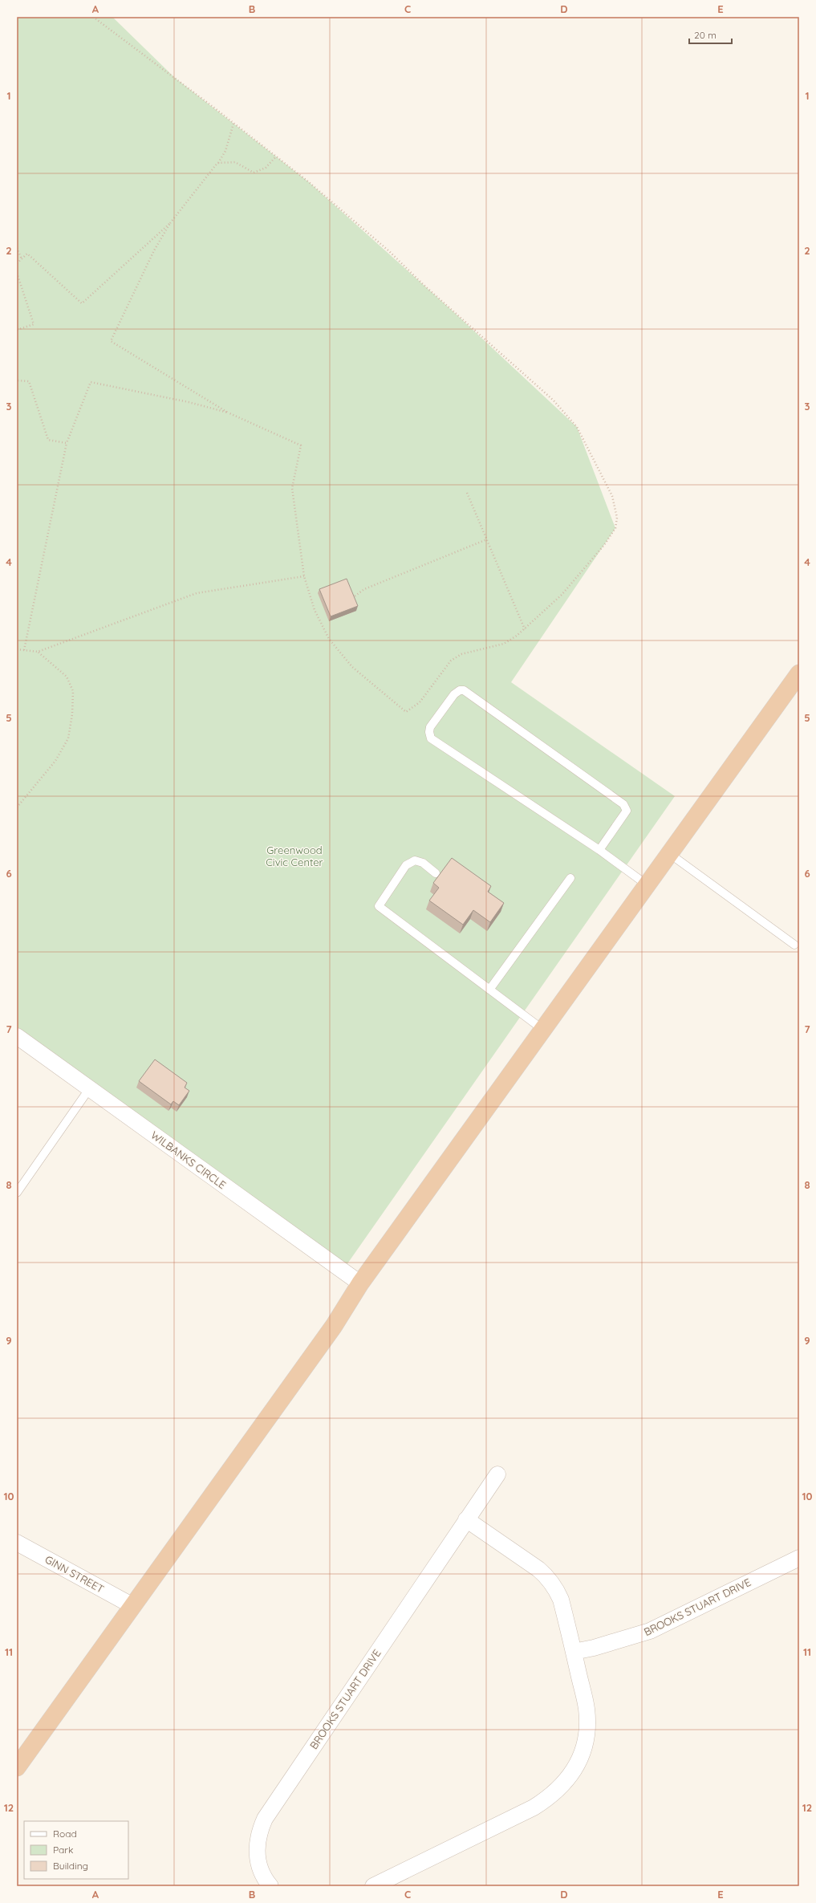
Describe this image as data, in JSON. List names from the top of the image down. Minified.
{"streets":{"street":["WILBANKS CIRCLE","GINN STREET","BROOKS STUART DRIVE"]},"parks":["Greenwood Civic Center"],"legend":["Road","Park","Building"],"scale_bar":"20 m","grid":{"columns":["A","B","C","D","E"],"rows":["1","2","3","4","5","6","7","8","9","10","11","12"]}}
